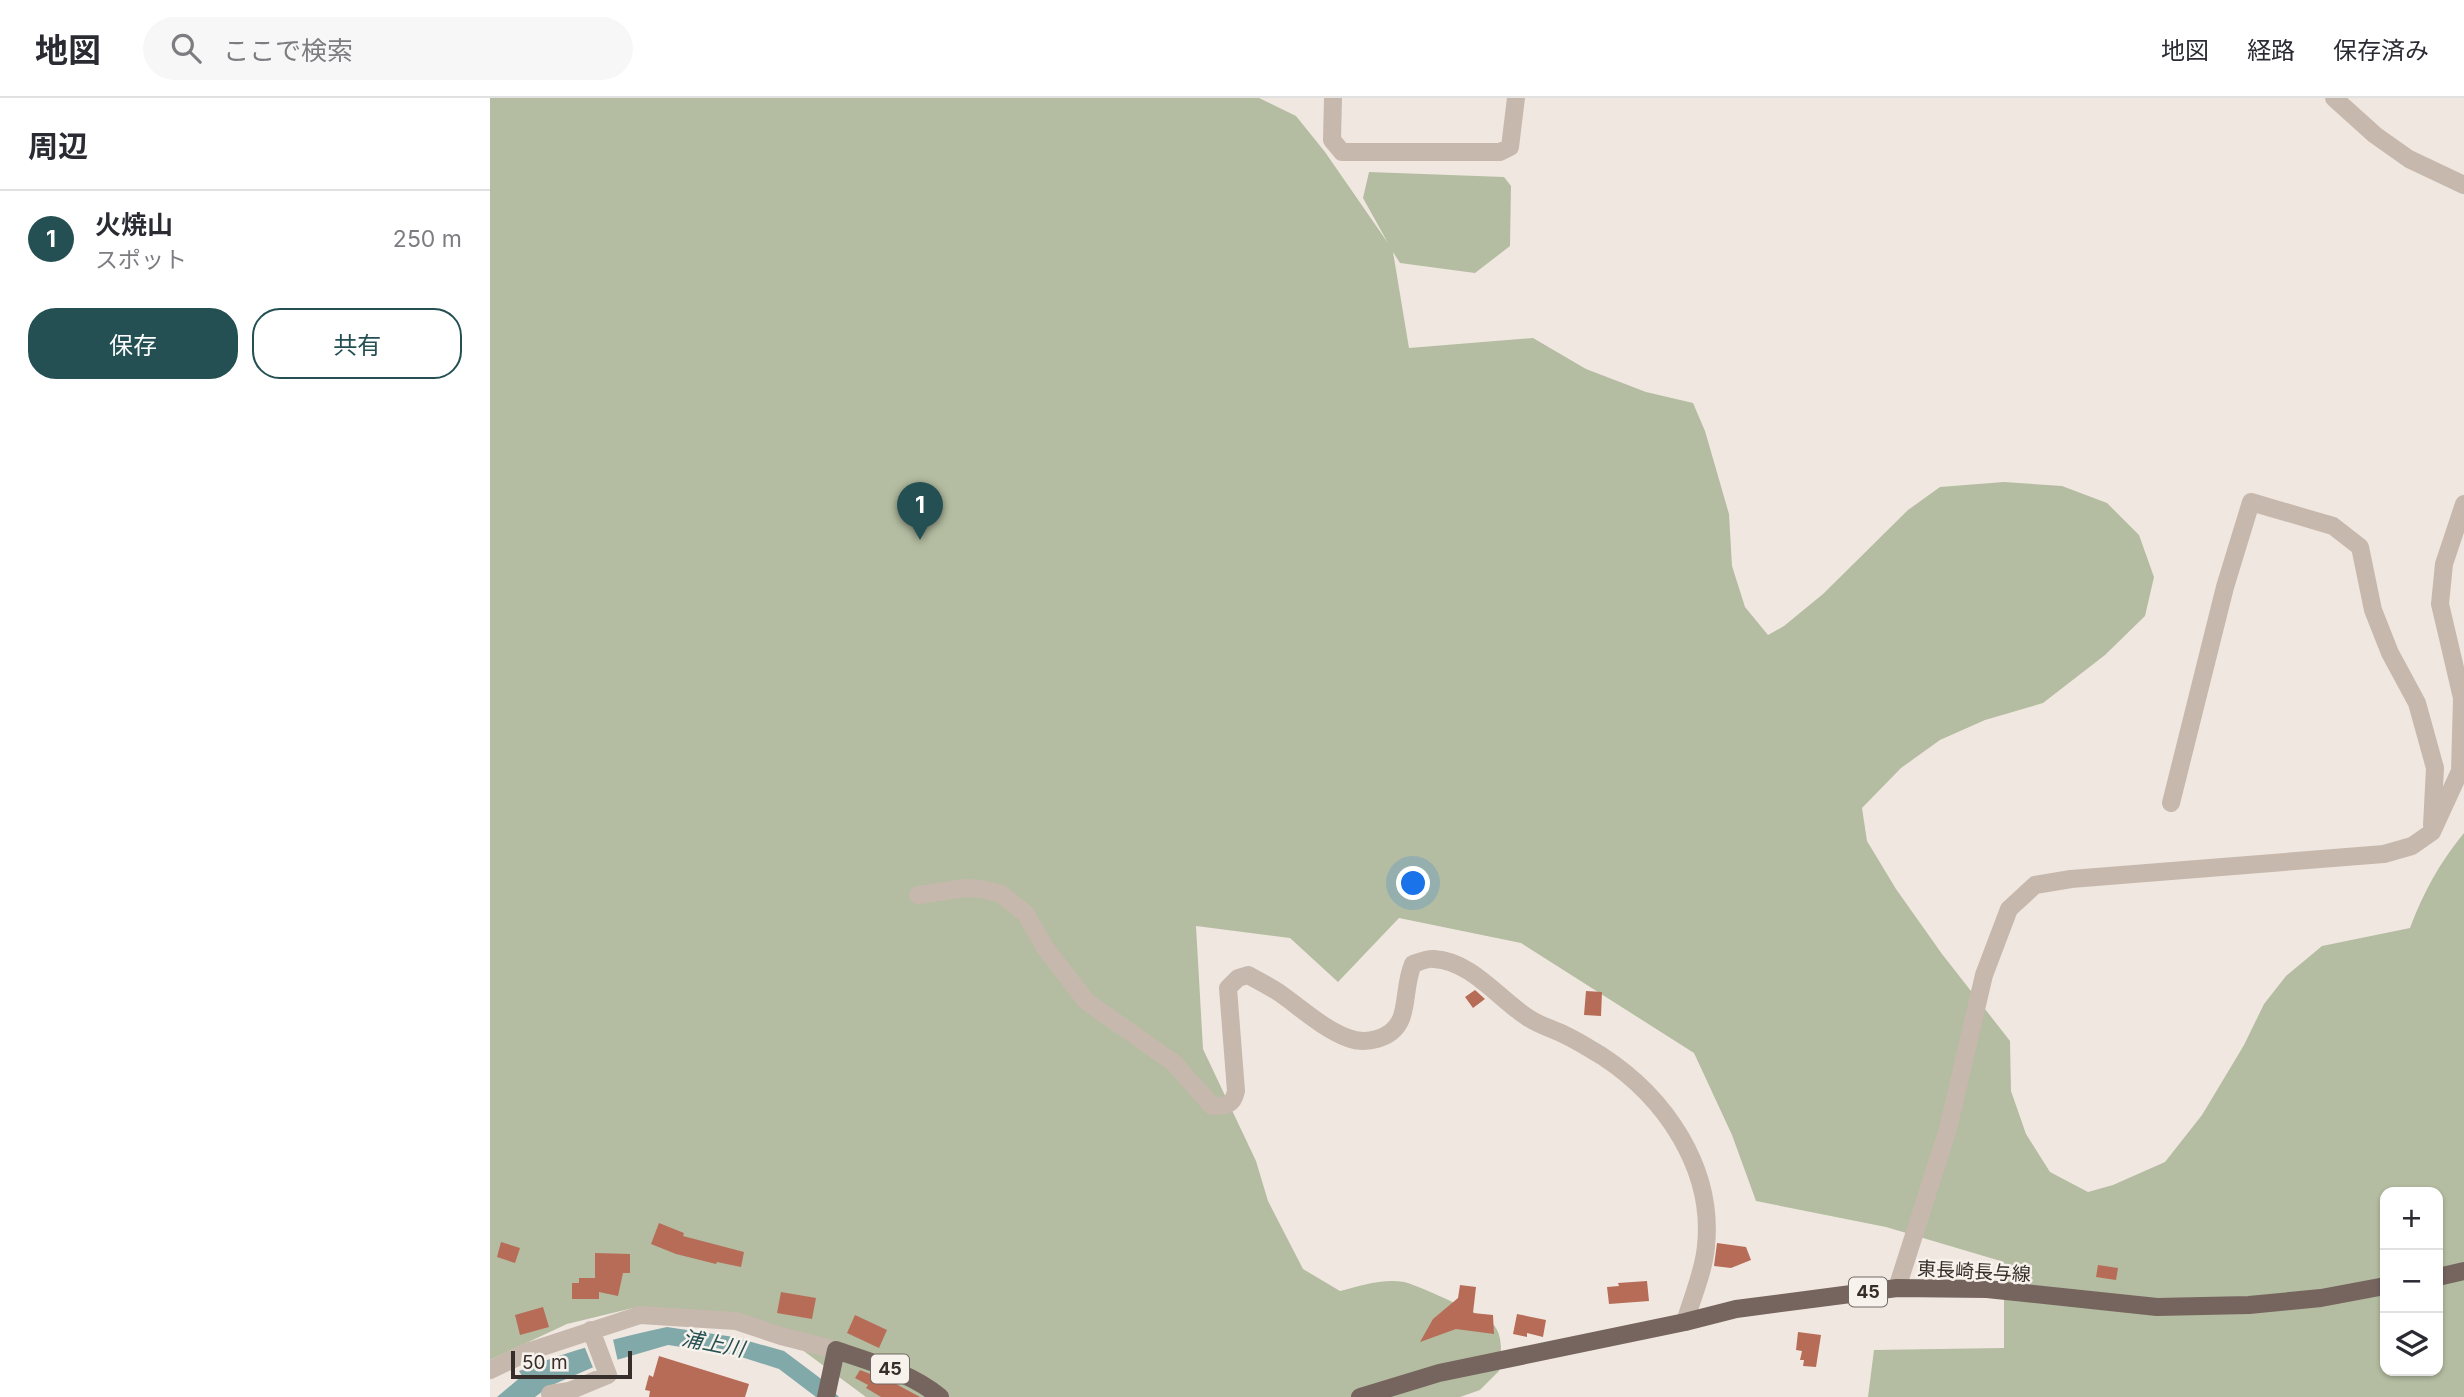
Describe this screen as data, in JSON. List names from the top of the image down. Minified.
{"streets":{"main road":["東長崎長与線","45"]},"water":["浦上川"],"scale_bar":"50 m","page":{"header":"地図","search":"ここで検索","nav":["地図","経路","保存済み"],"heading":"周辺","list":[{"mark":"1","name":"火焼山","note":"スポット","value":"250 m"}],"buttons":["保存","共有"],"pins":"1","map_buttons":["+","−"],"scale":"50 m"}}
